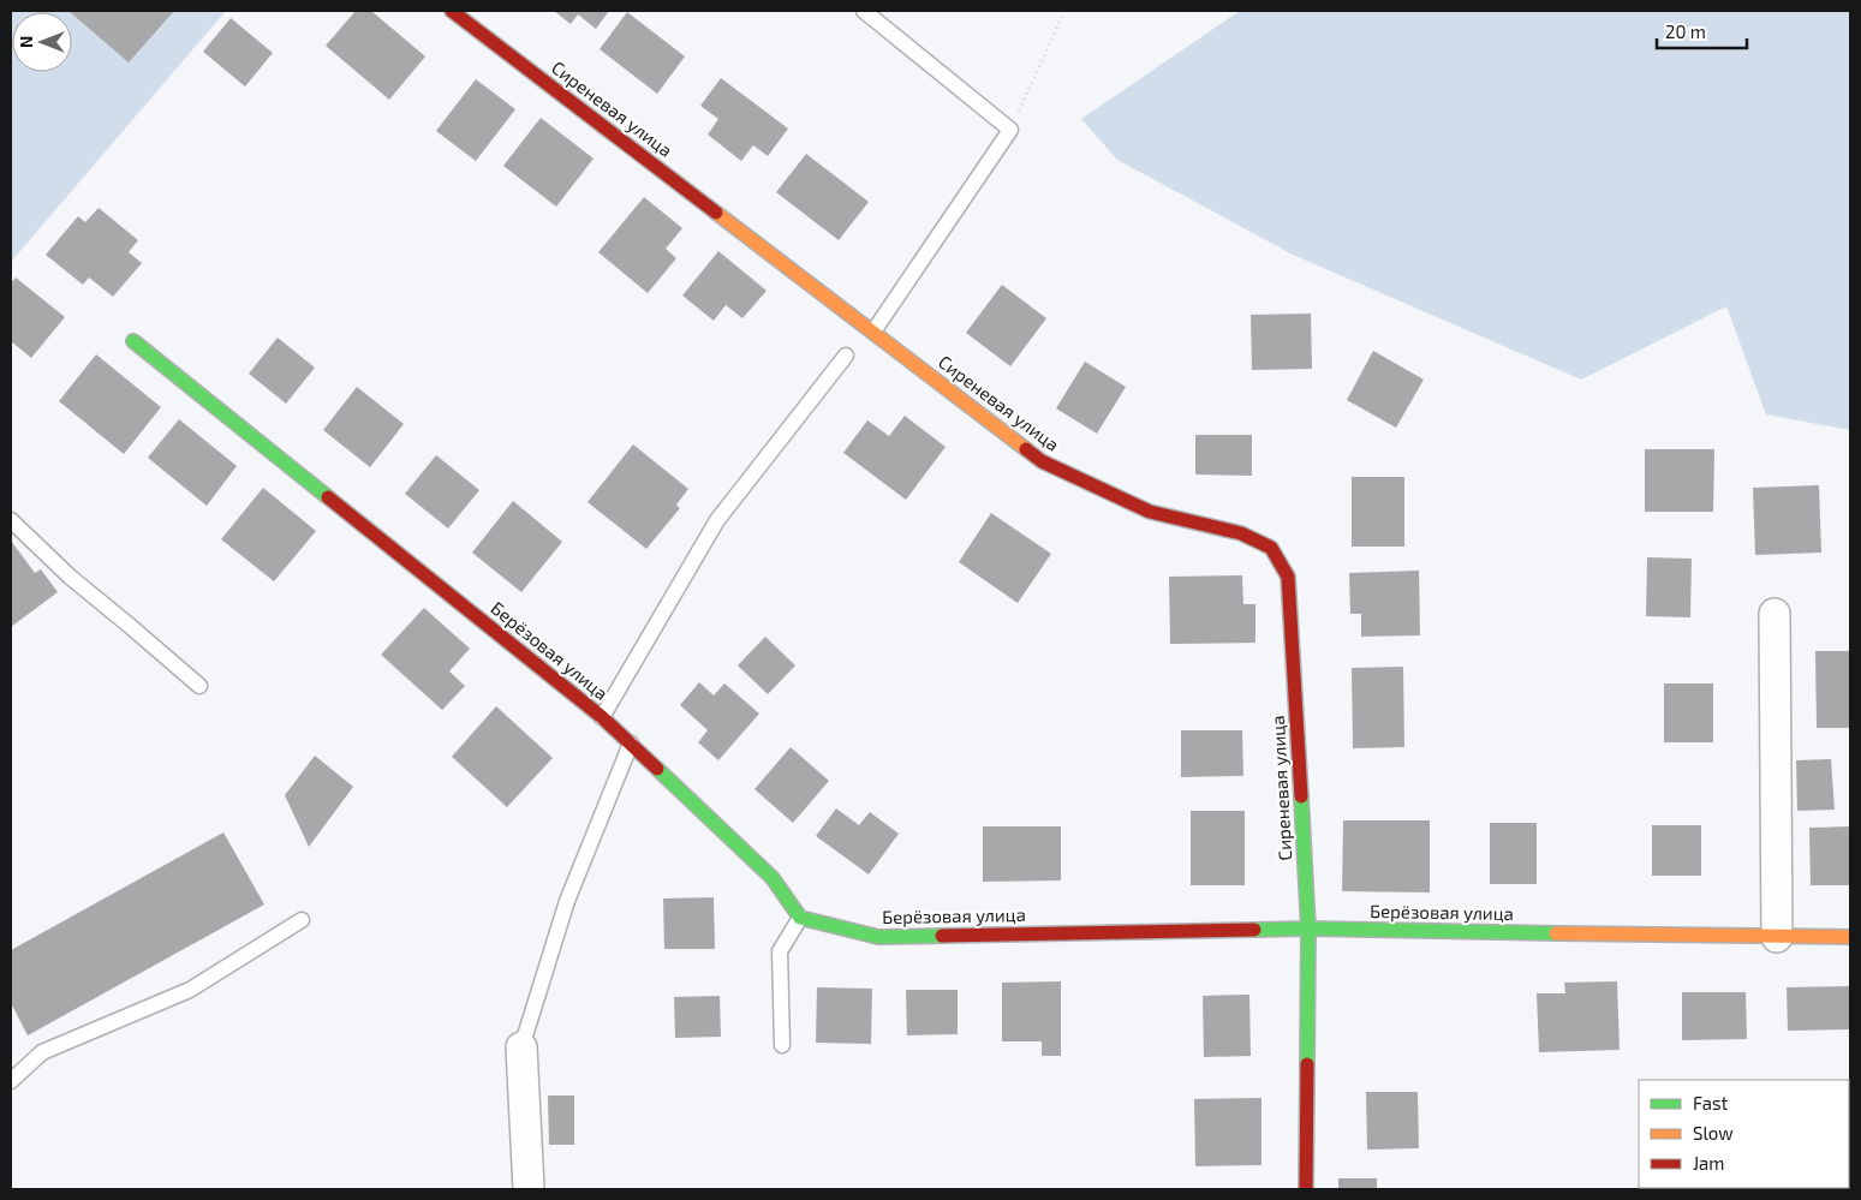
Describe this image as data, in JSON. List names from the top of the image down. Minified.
{"streets":{"street":["Сиреневая улица","Берёзовая улица"]},"crossings":[["Сиреневая улица","Берёзовая улица"]],"legend":["Fast","Slow","Jam"],"scale_bar":"20 m","north":"left"}
